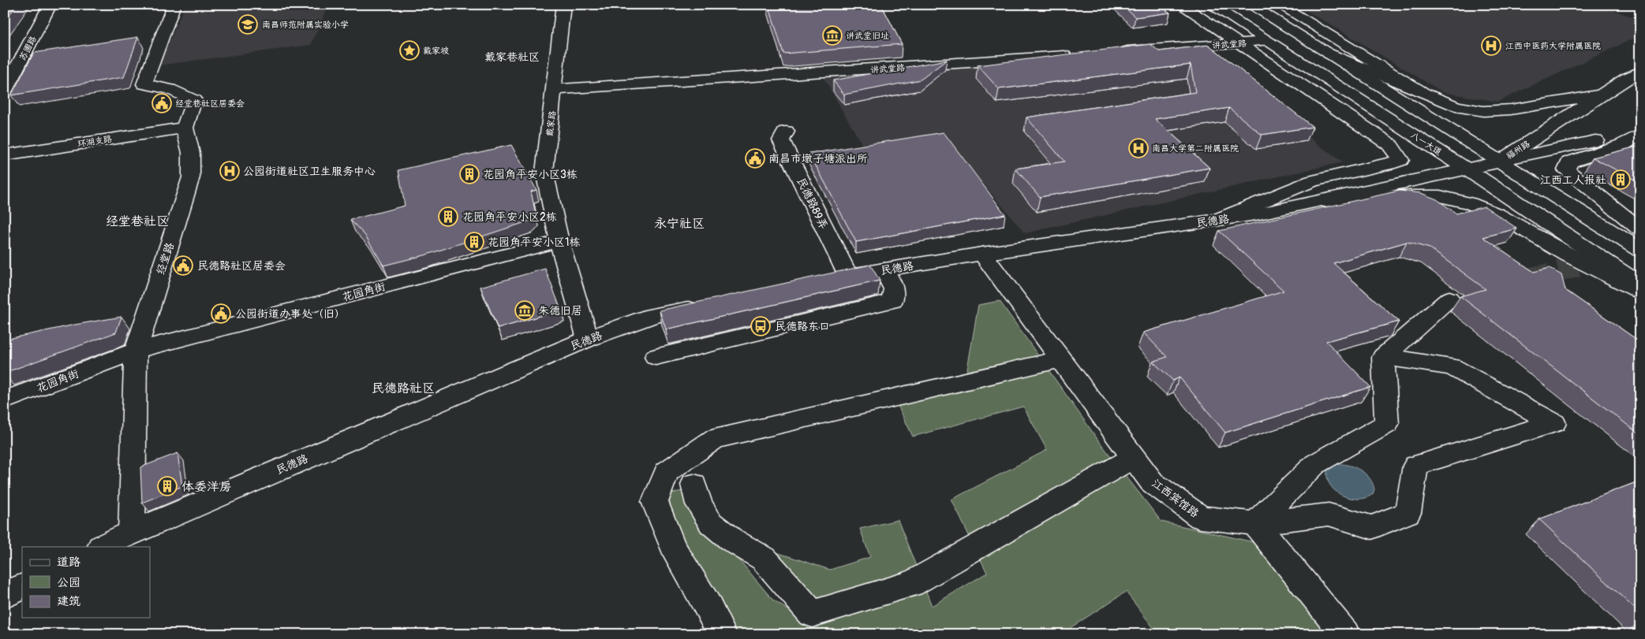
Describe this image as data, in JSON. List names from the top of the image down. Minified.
{"streets":{"main road":["讲武堂路","苏圃路","戴家路","环湖支路","八一大道","福州路","民德路89弄","民德路","经堂路","花园角街","江西宾馆路"]},"crossings":[["讲武堂路","戴家路"],["讲武堂路","八一大道"],["戴家路","花园角街"],["环湖支路","经堂路"],["八一大道","民德路"],["福州路","民德路"],["民德路89弄","民德路"],["民德路","经堂路"],["民德路","江西宾馆路"],["经堂路","花园角街"]],"districts":["戴家巷社区","经堂巷社区","永宁社区","民德路社区"],"places":{"school or university":["南昌师范附属实验小学"],"museum":["讲武堂旧址","朱德旧居"],"hospital":["江西中医药大学附属医院","南昌大学第二附属医院","公园街道社区卫生服务中心"],"place":["戴家坡"],"public building":["经堂巷社区居委会","南昌市墩子塘派出所","民德路社区居委会","公园街道办事处（旧）"],"building":["花园角平安小区3栋","江西工人报社","花园角平安小区2栋","花园角平安小区1栋","体委洋房"],"bus stop":["民德路东口"]},"legend":["道路","公园","建筑"]}
